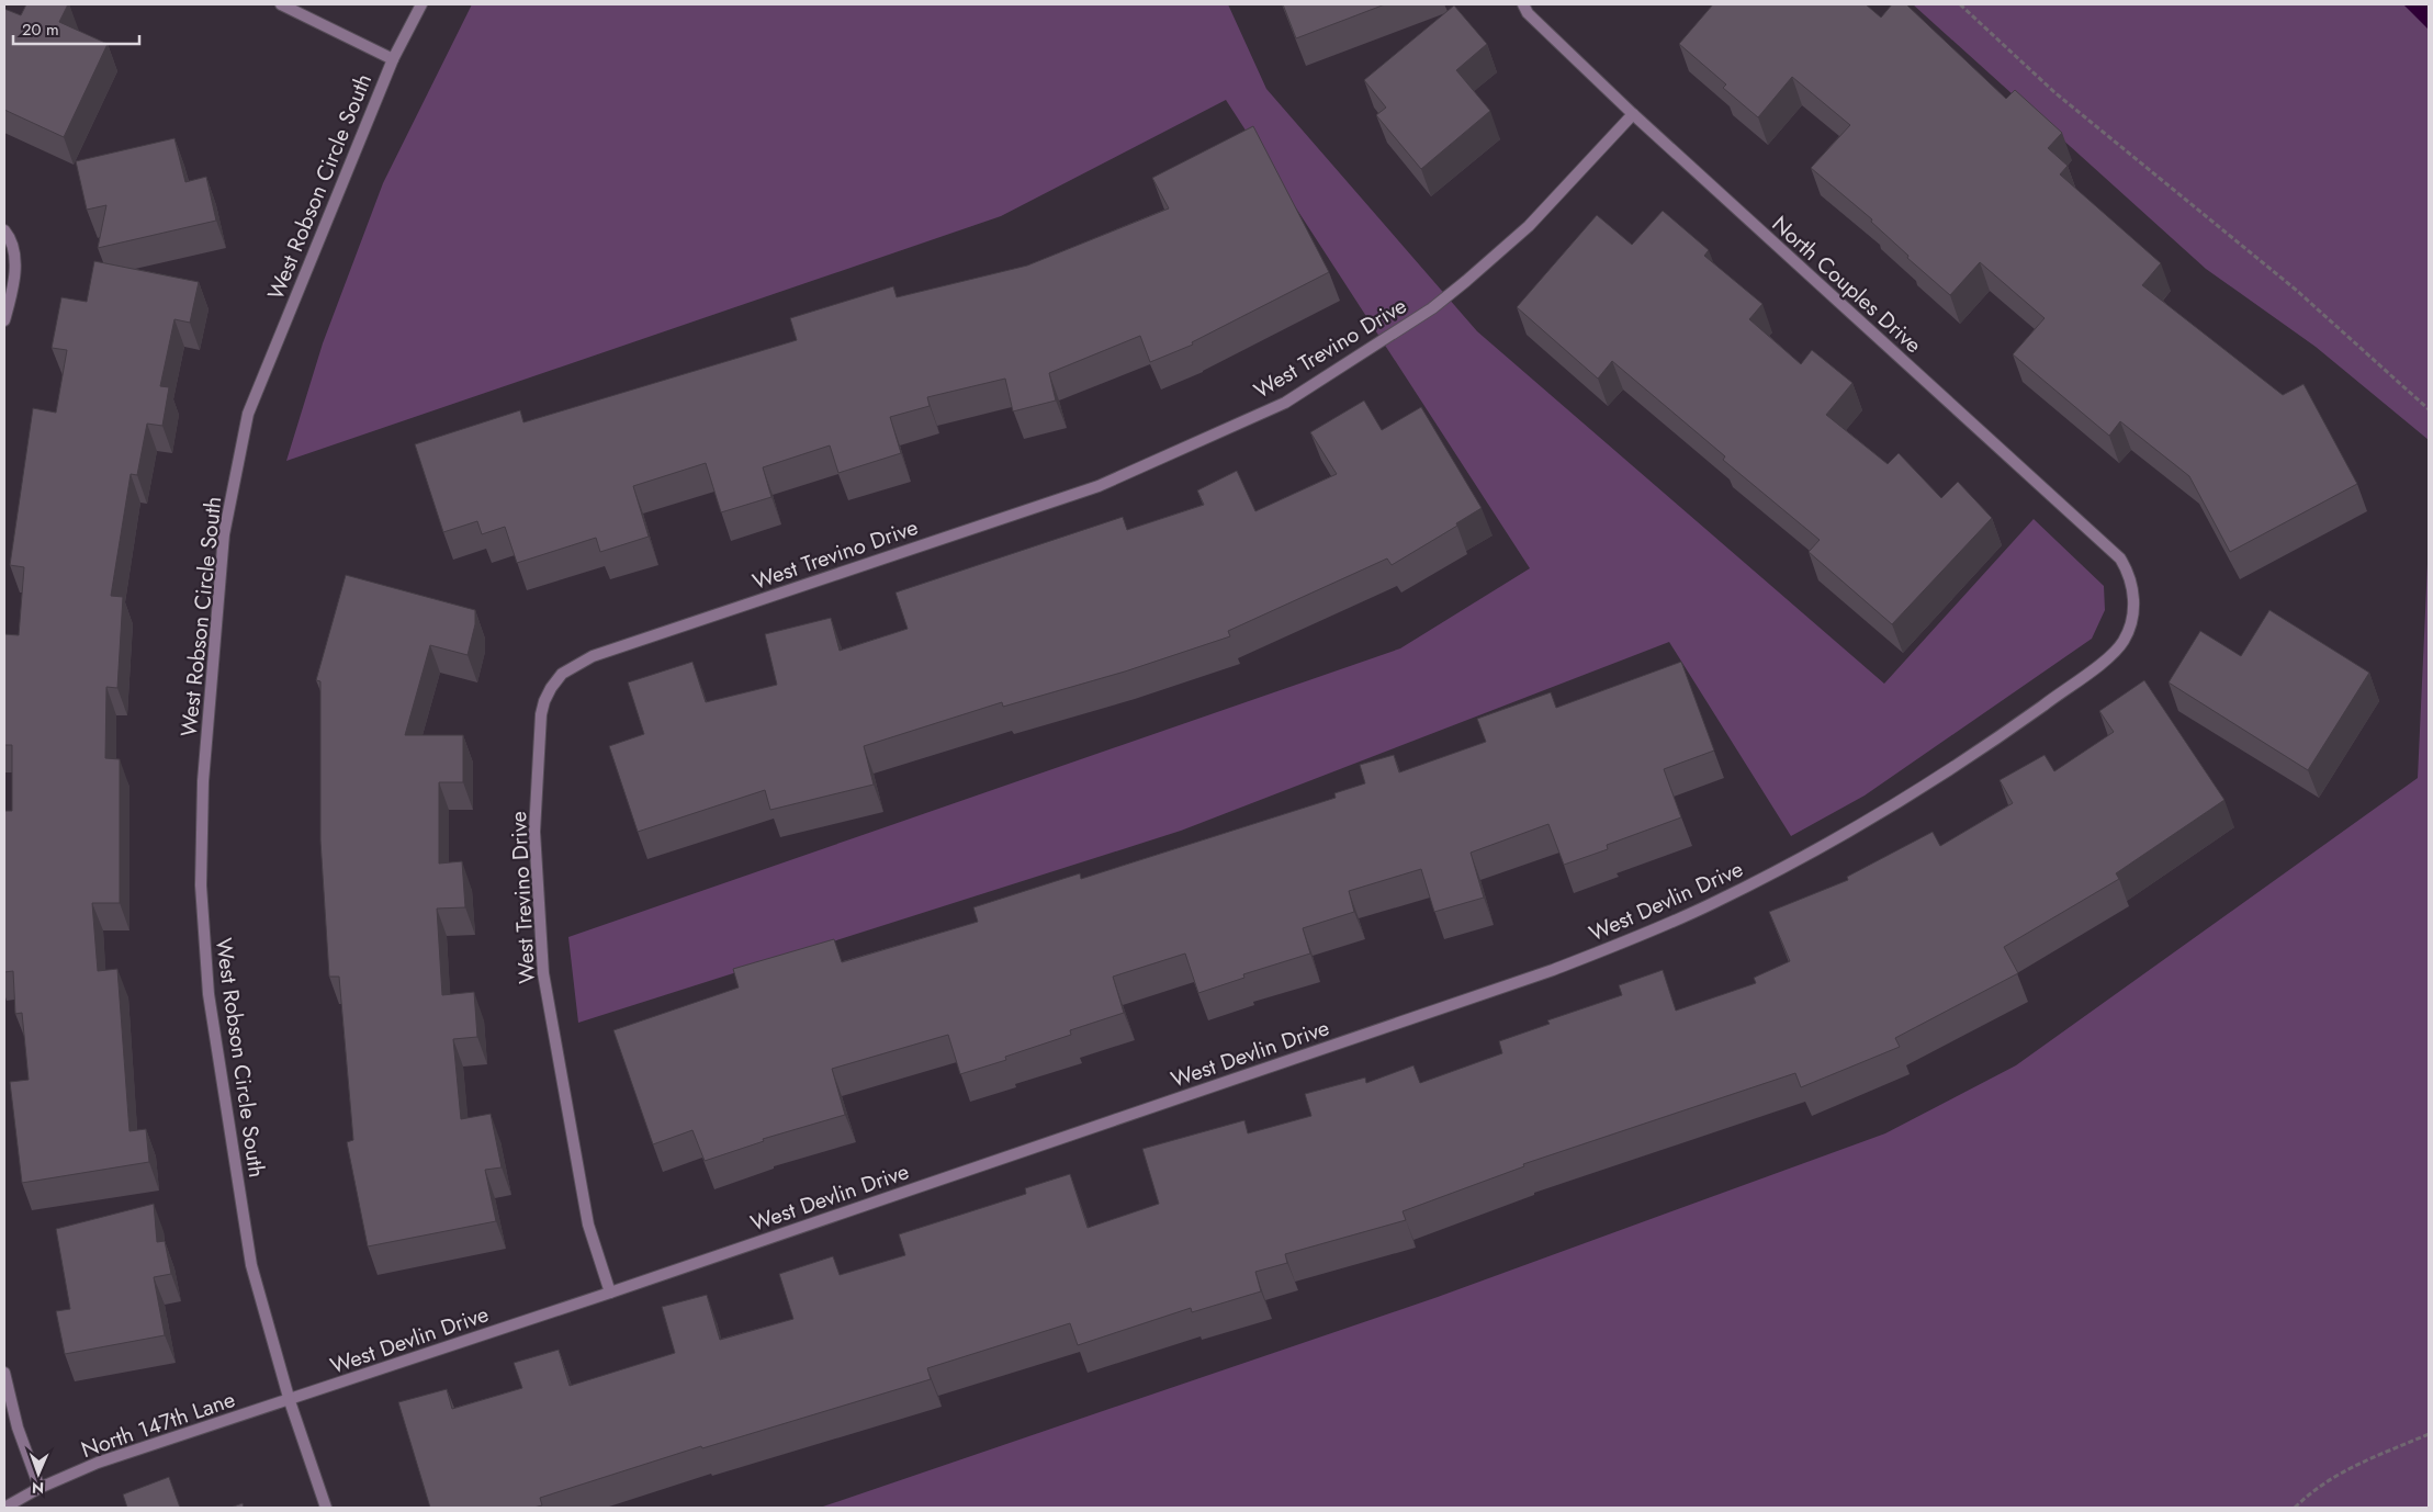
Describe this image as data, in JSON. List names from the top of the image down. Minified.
{"streets":{"street":["West Robson Circle South","North Couples Drive","West Trevino Drive","West Devlin Drive","North 147th Lane"]},"crossings":[["West Robson Circle South","West Devlin Drive"],["West Robson Circle South","North 147th Lane"],["North Couples Drive","West Trevino Drive"],["North Couples Drive","West Devlin Drive"],["West Trevino Drive","West Devlin Drive"],["West Devlin Drive","North 147th Lane"]],"scale_bar":"20 m","north":"bottom"}
